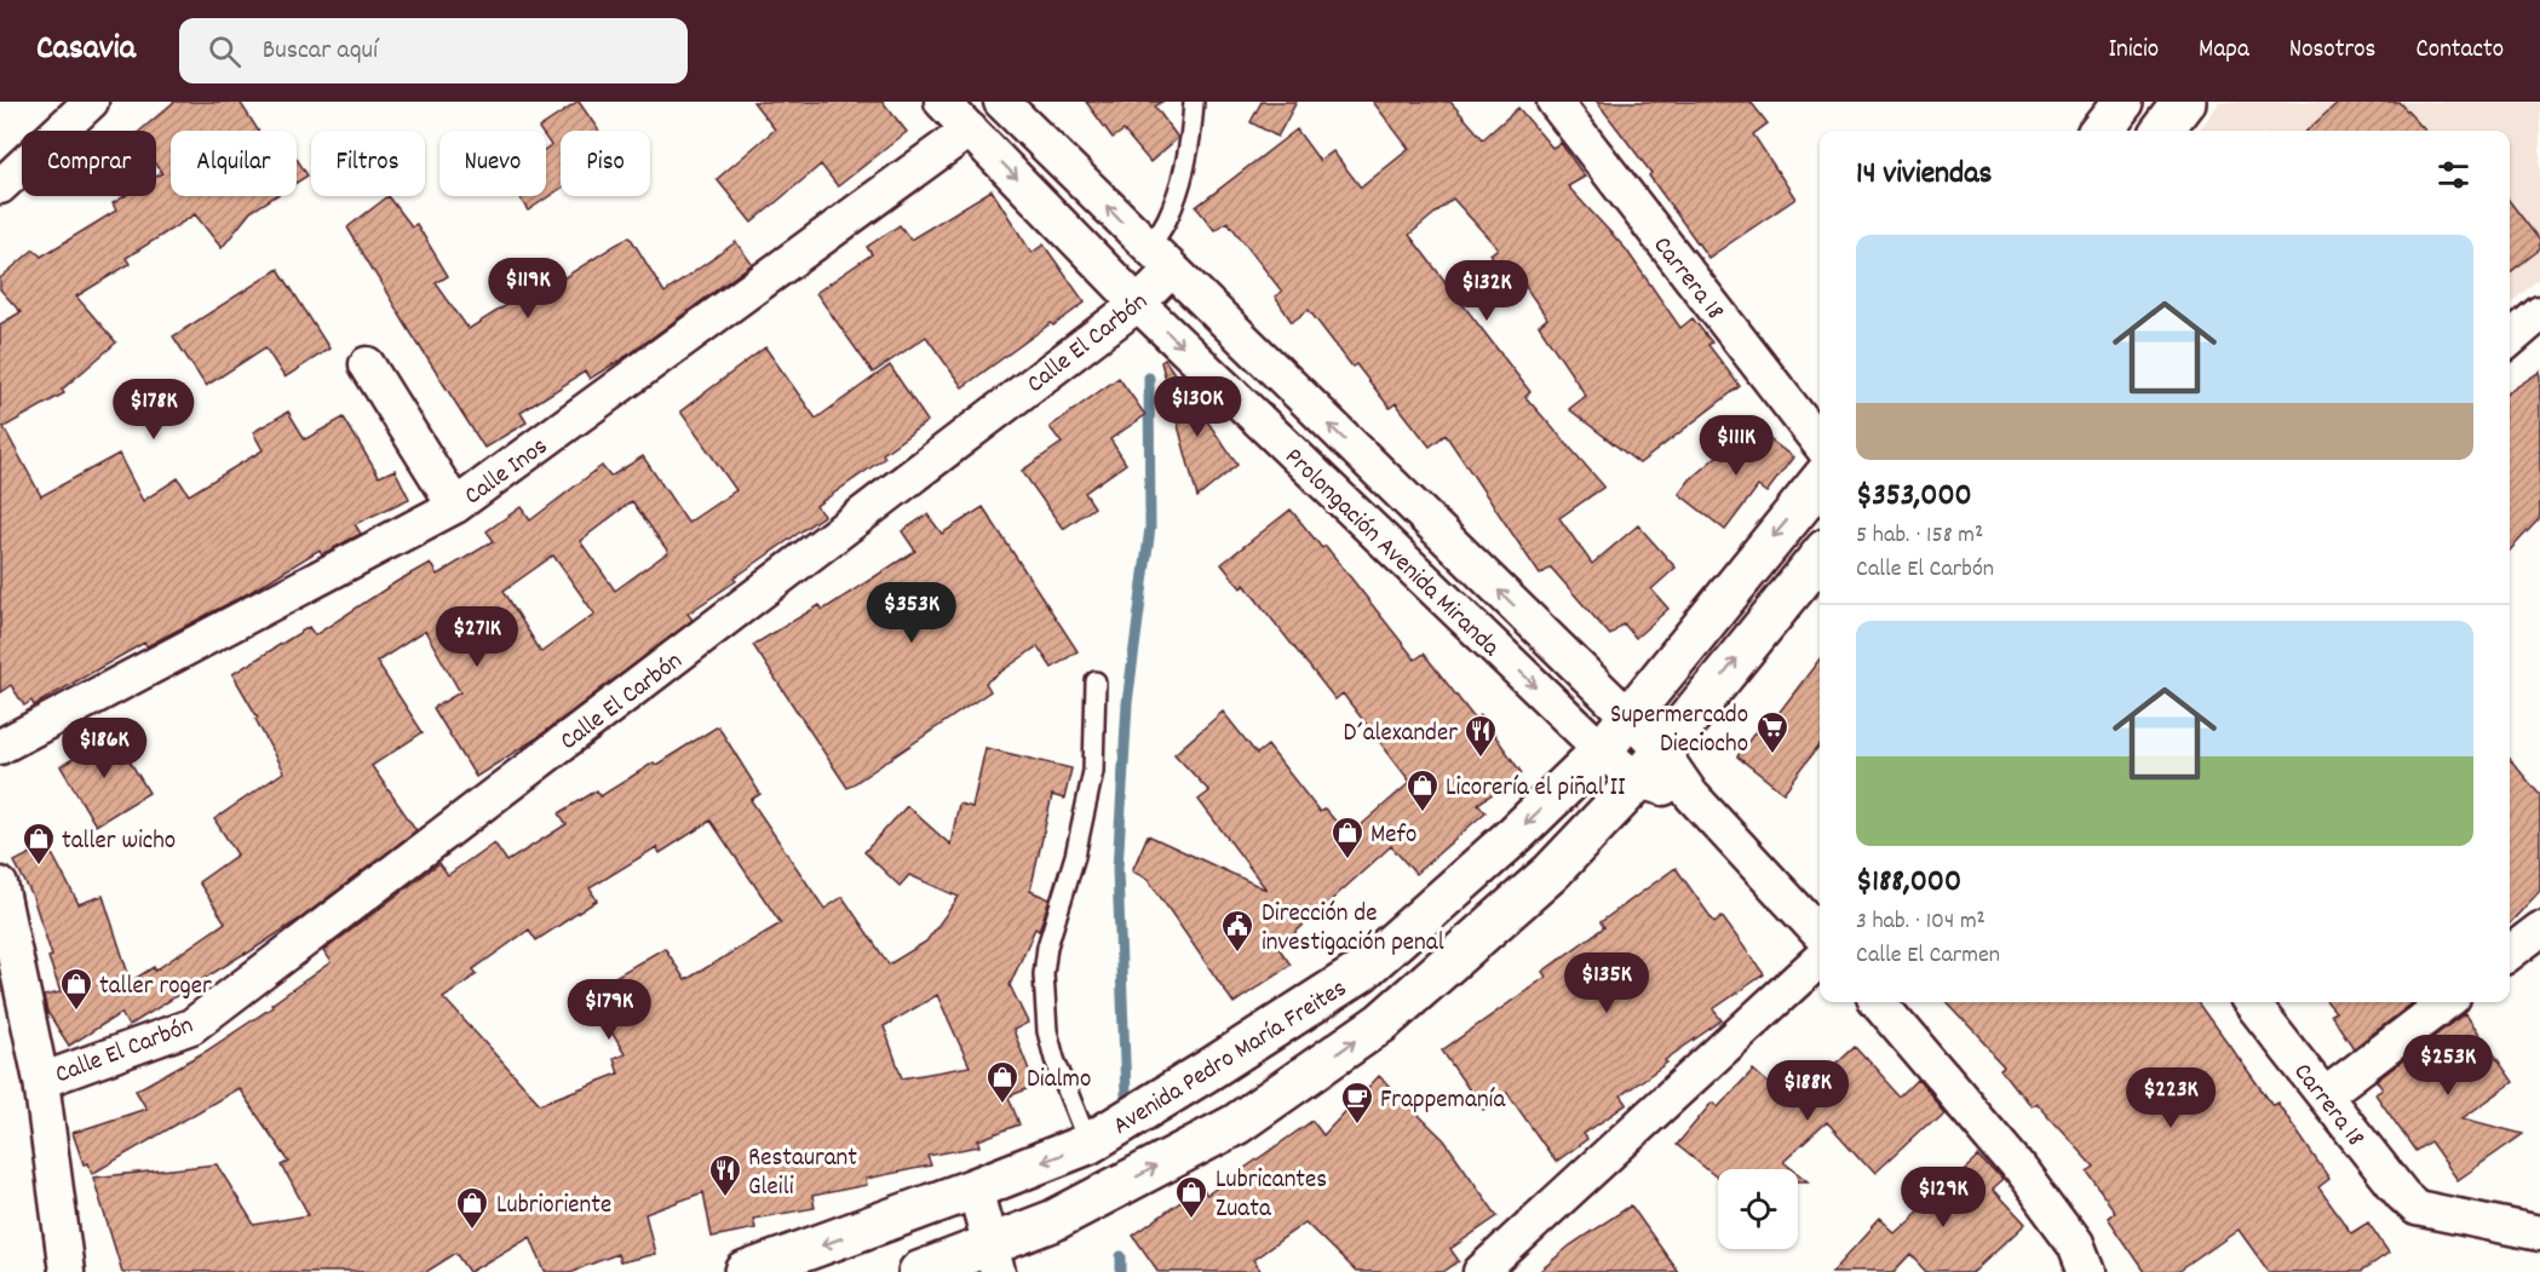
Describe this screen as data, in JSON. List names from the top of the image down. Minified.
{"streets":{"street":["Carrera 18","Calle El Carbón","Calle Inos","Prolongación Avenida Miranda","Avenida Pedro María Freites"]},"crossings":[["Calle El Carbón","Prolongación Avenida Miranda"],["Calle Inos","Prolongación Avenida Miranda"],["Prolongación Avenida Miranda","Avenida Pedro María Freites"]],"places":{"supermarket":["Supermercado Dieciocho"],"restaurant":["D´alexander","Restaurant Gleili"],"shop":["Licorería el piñal II","Mefo","taller wicho","taller roger","Dialmo","Lubricantes Zuata","Lubrioriente"],"public building":["Dirección de investigación penal"],"cafe":["Frappemanía"]},"page":{"header":"Casavia","search":"Buscar aquí","nav":["Inicio","Mapa","Nosotros","Contacto"],"chip":["Comprar","Alquilar","Filtros","Nuevo","Piso"],"heading":"14 viviendas","list":[{"name":"$353,000","note":"5 hab. · 158 m² · Calle El Carbón"},{"name":"$188,000","note":"3 hab. · 104 m² · Calle El Carmen"}],"price":["$119K","$132K","$130K","$178K","$111K","$353K","$271K","$186K","$135K","$179K","$253K","$188K","$223K","$129K"]}}
